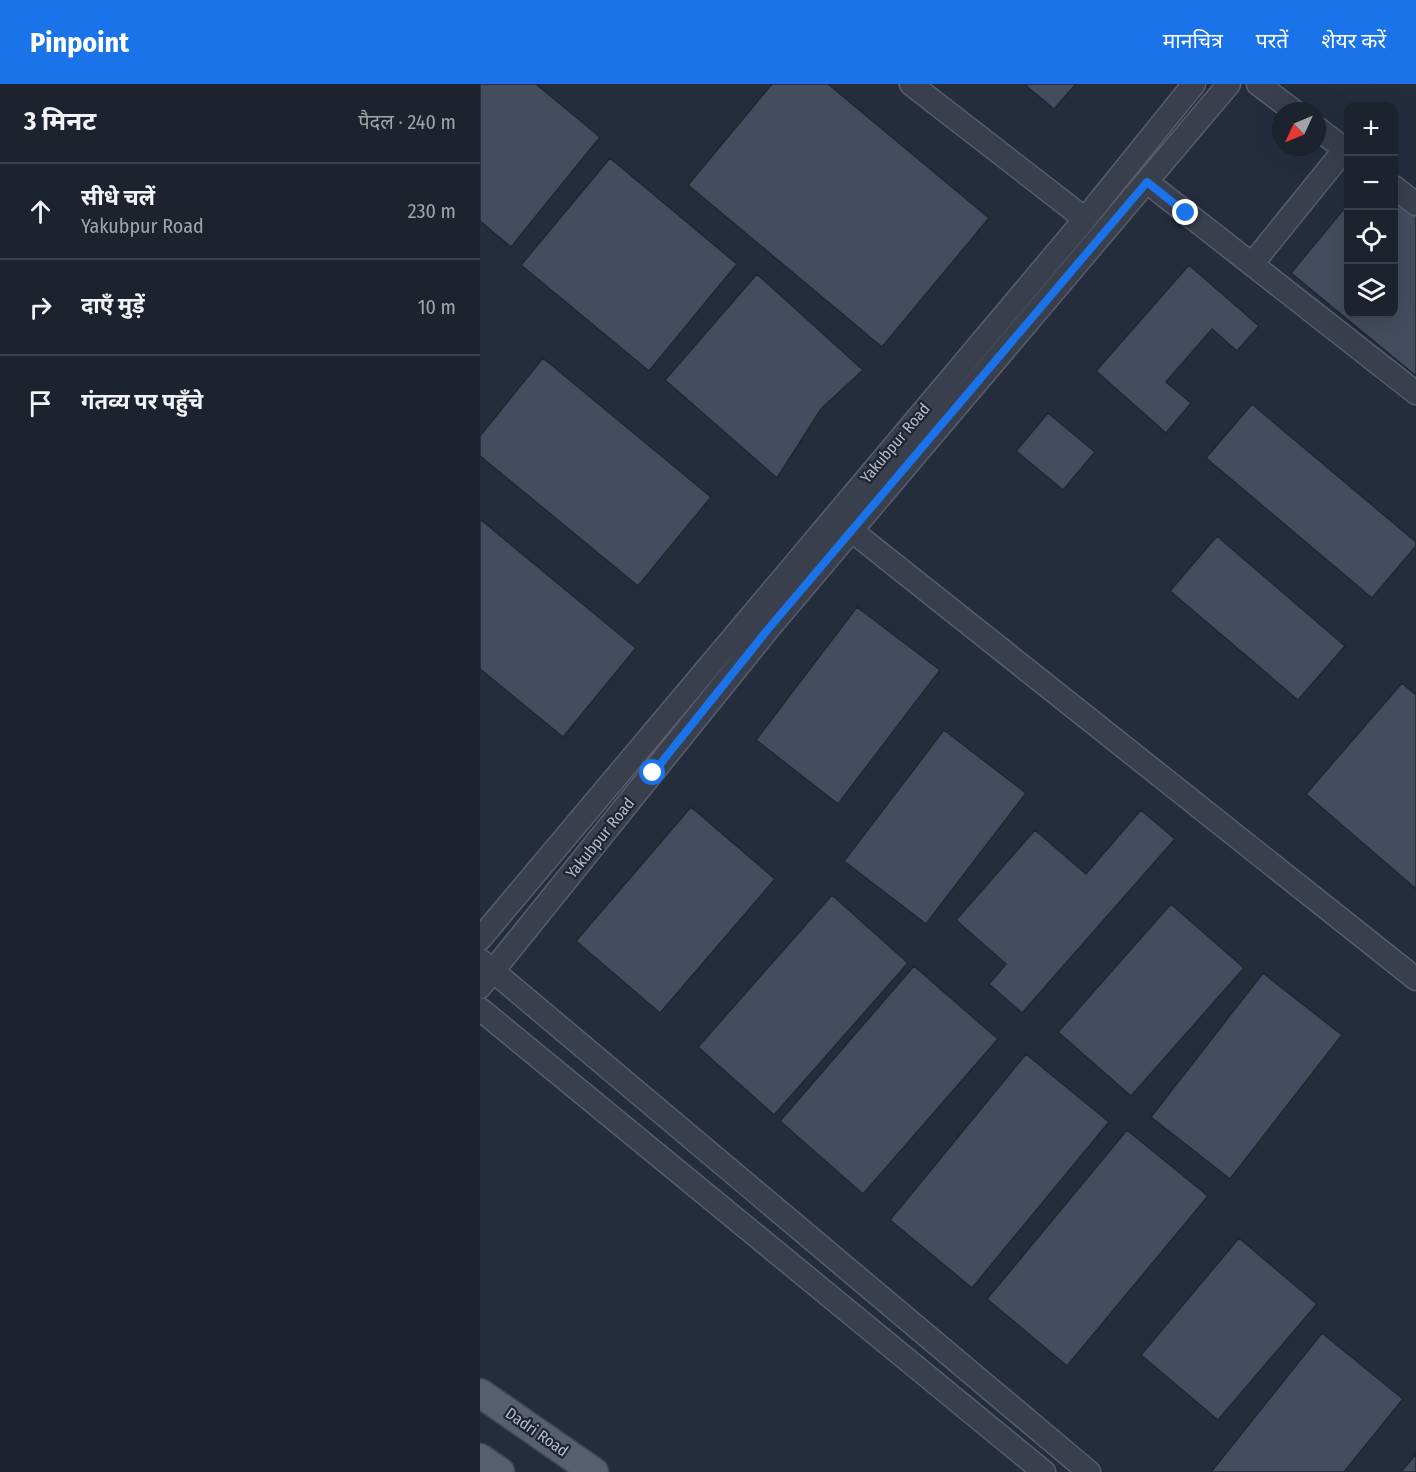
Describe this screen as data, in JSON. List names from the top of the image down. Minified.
{"streets":{"main road":["Dadri Road"],"street":["Yakubpur Road"]},"north":"bottom left","page":{"header":"Pinpoint","nav":["मानचित्र","परतें","शेयर करें"],"heading":["3 मिनट","पैदल · 240 m"],"map_buttons":["+","−"],"list":[["सीधे चलें","Yakubpur Road","230 m"],["दाएँ मुड़ें","10 m"],"गंतव्य पर पहुँचे"]}}
